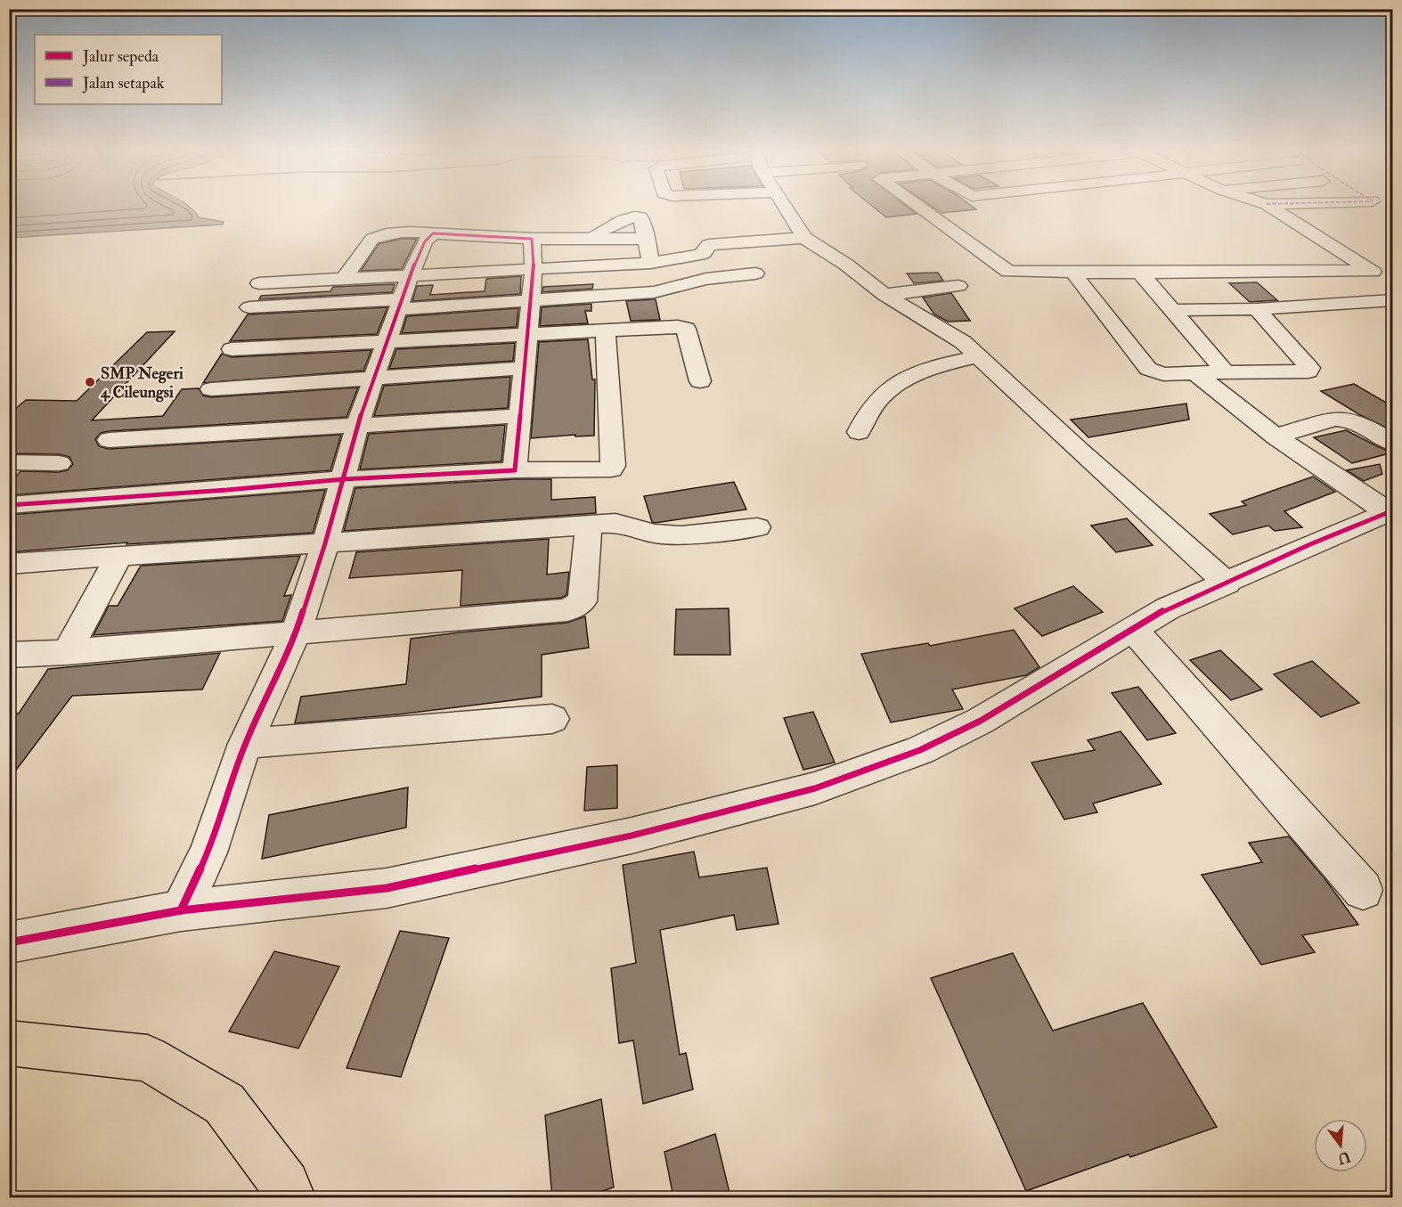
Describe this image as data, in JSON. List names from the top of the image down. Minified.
{"places":["SMP Negeri 4 Cileungsi"],"legend":["Jalur sepeda","Jalan setapak"],"north":"bottom"}
